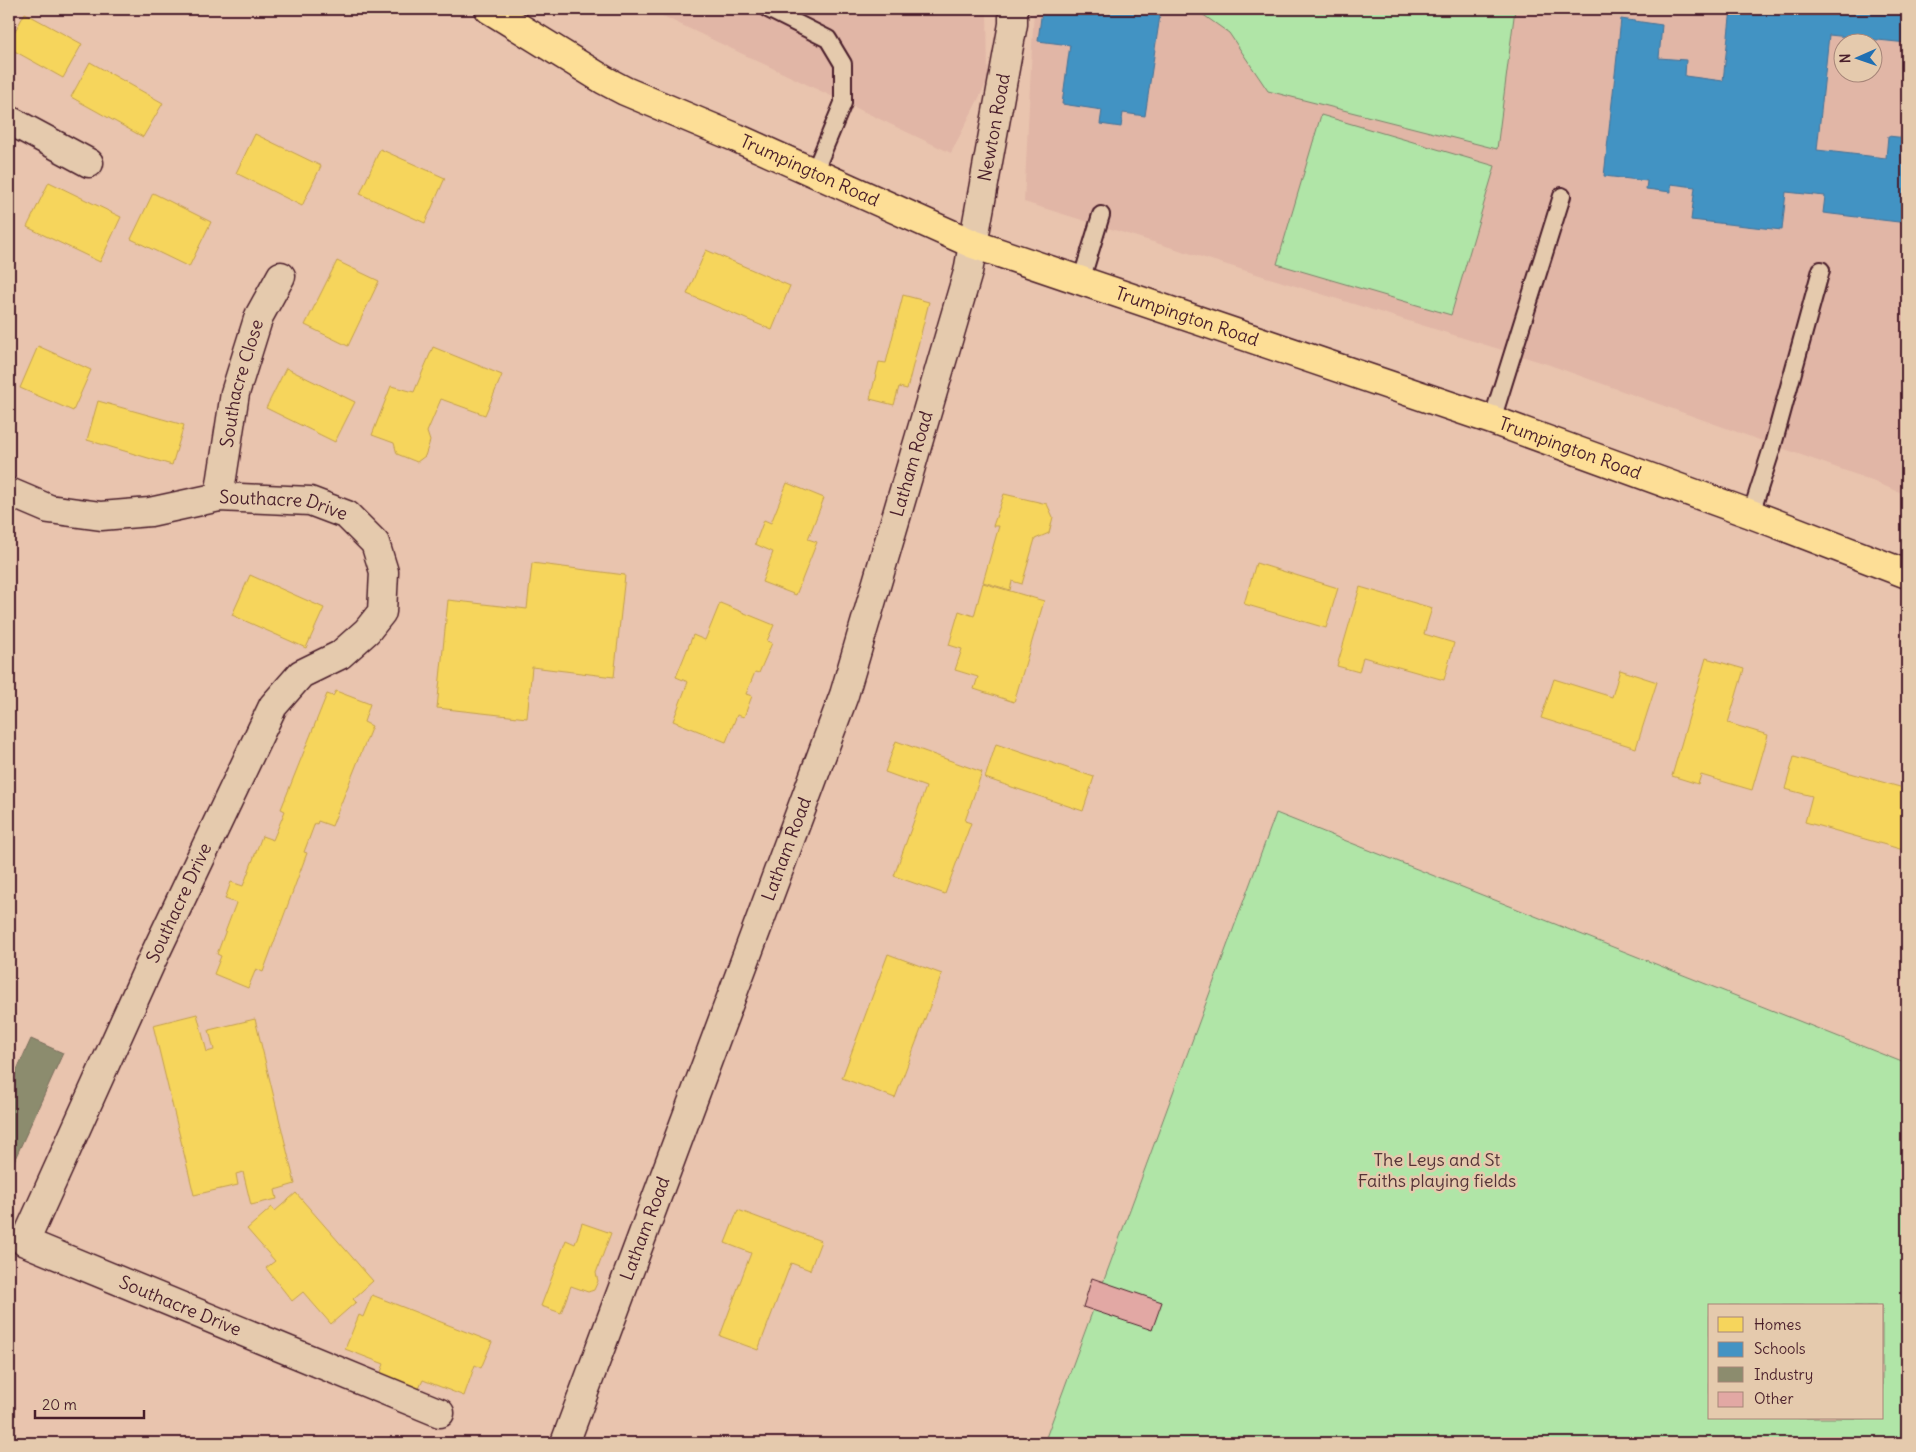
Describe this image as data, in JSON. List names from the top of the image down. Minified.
{"streets":{"main road":["Trumpington Road"],"street":["Newton Road","Southacre Close","Latham Road","Southacre Drive"]},"crossings":[["Newton Road","Trumpington Road"],["Newton Road","Latham Road"],["Trumpington Road","Latham Road"],["Southacre Close","Southacre Drive"]],"parks":["The Leys and St Faiths playing fields"],"legend":["Homes","Schools","Industry","Other"],"scale_bar":"20 m","north":"left"}
